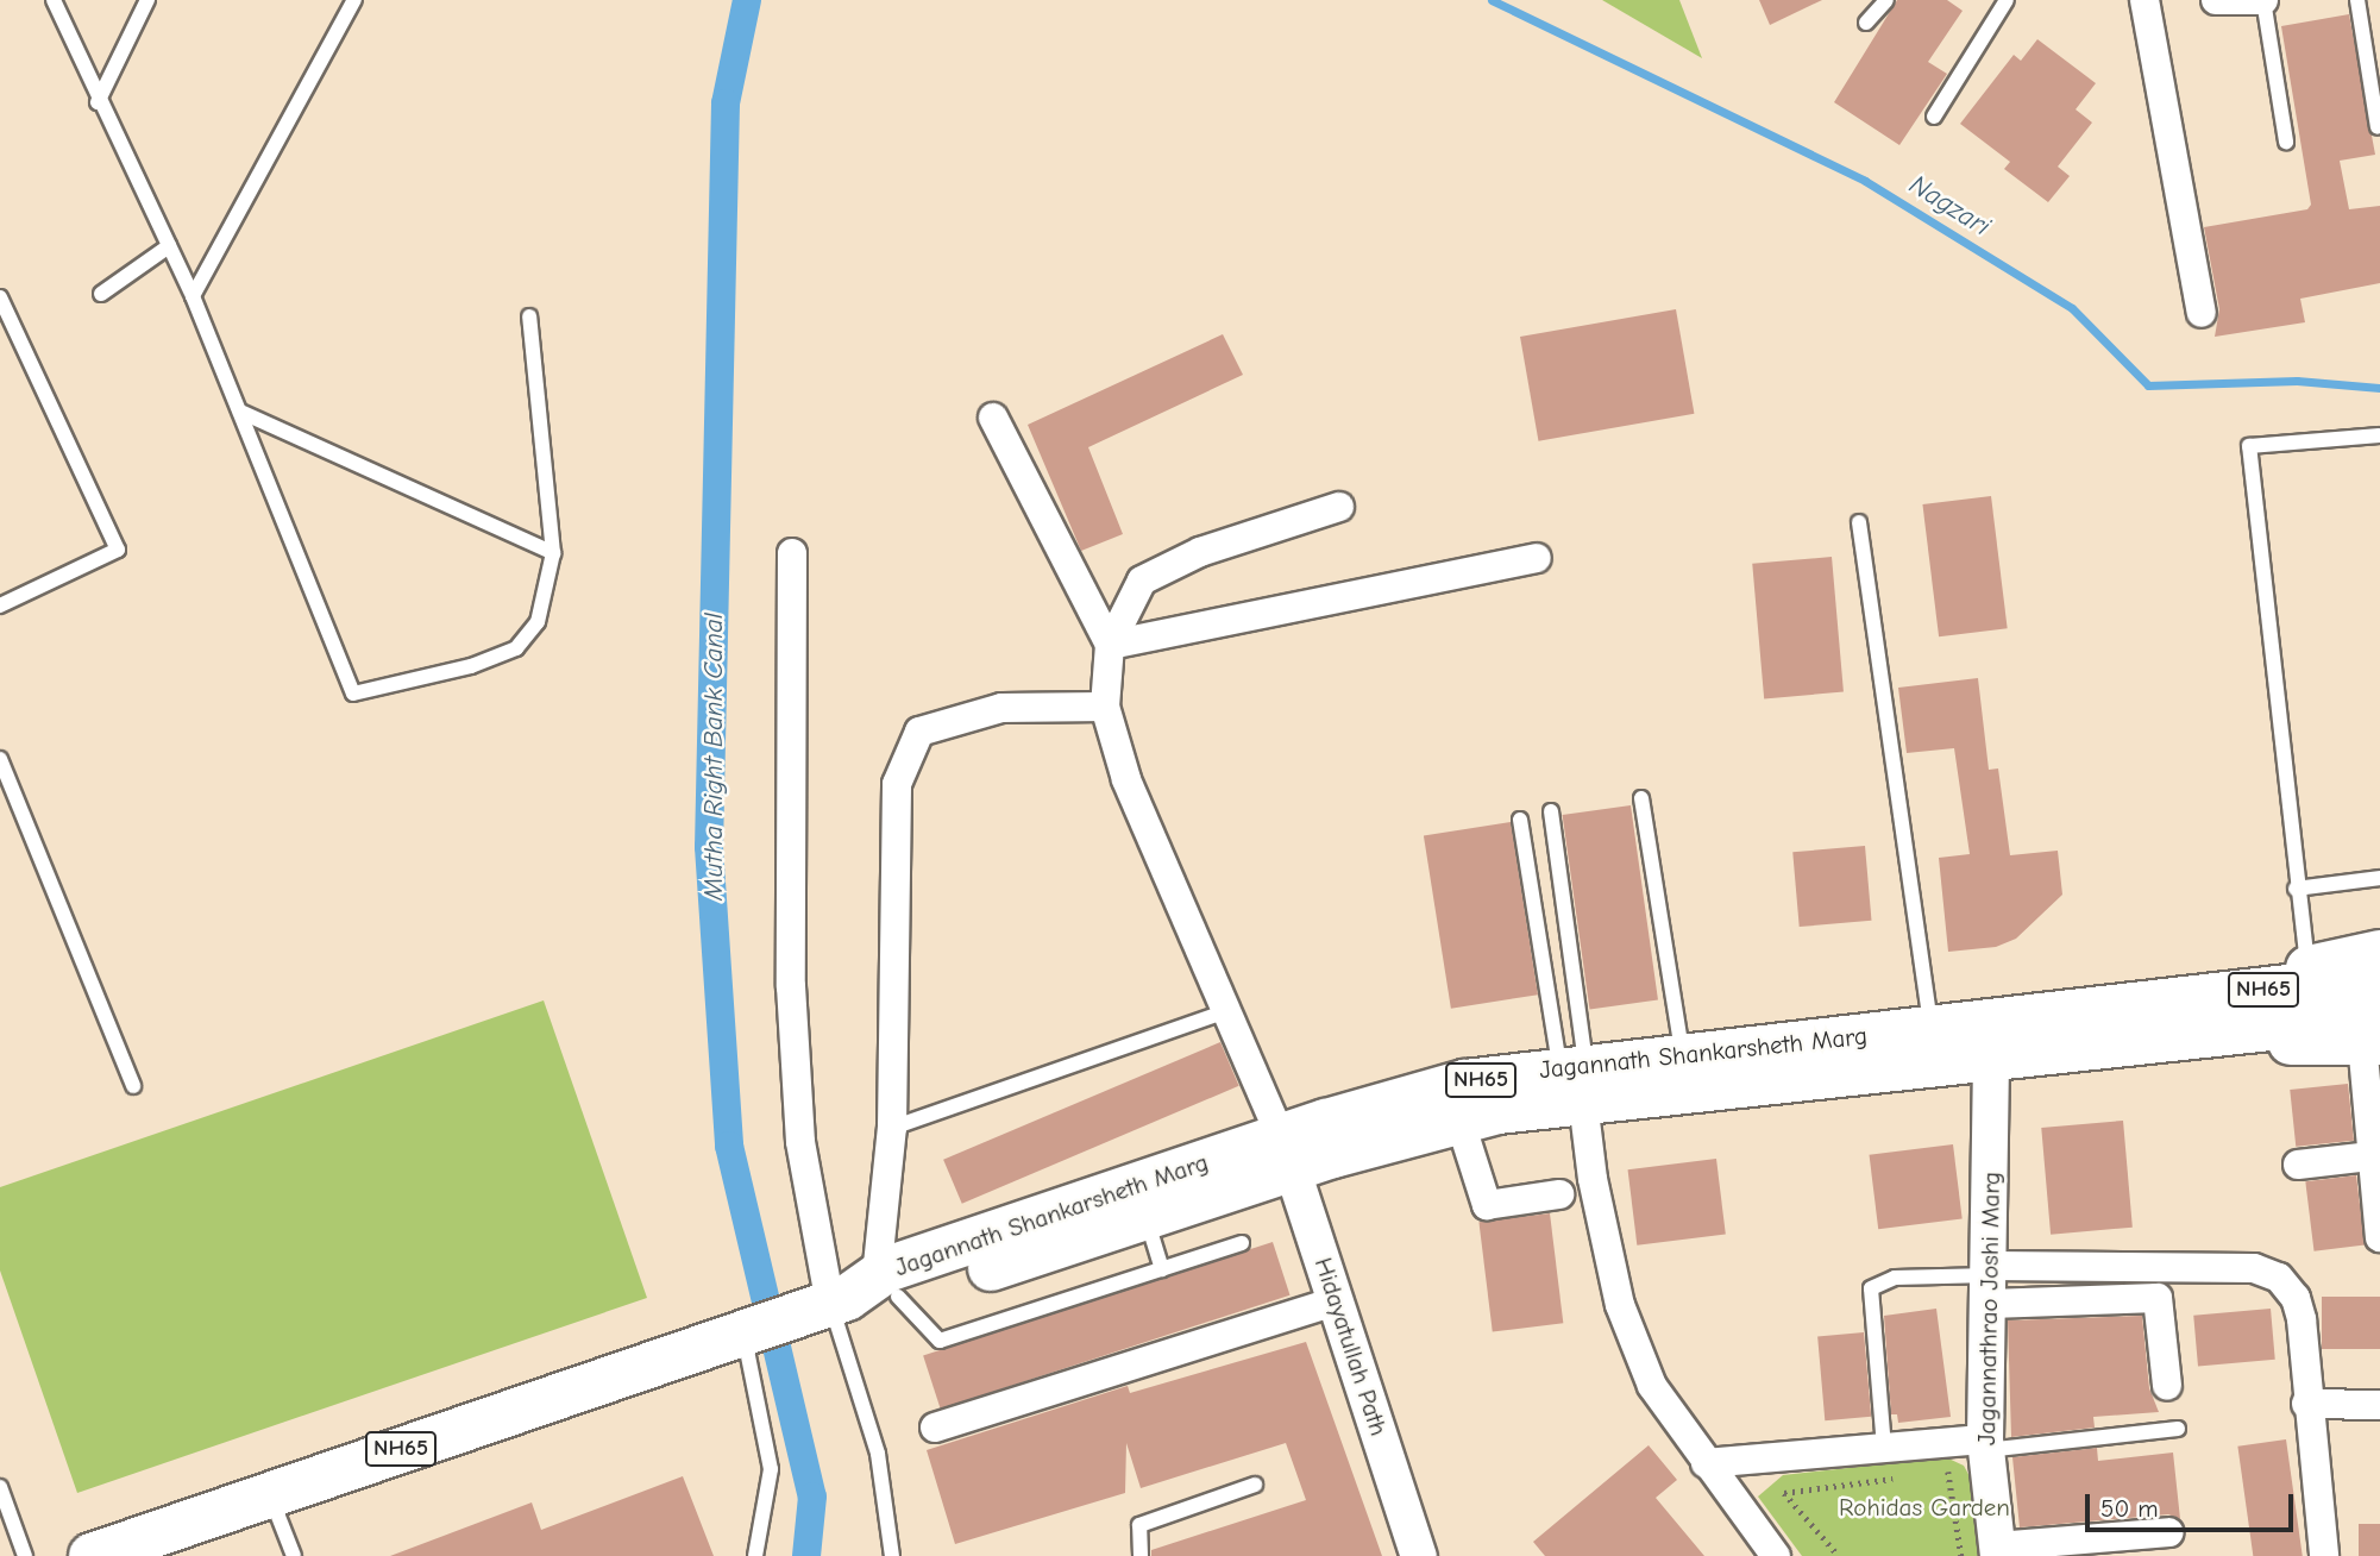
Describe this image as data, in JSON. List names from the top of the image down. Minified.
{"streets":{"main road":["NH65","Jagannath Shankarsheth Marg"],"street":["Jagannathrao Joshi Marg","Hidayatullah Path"]},"crossings":[["Jagannath Shankarsheth Marg","Jagannathrao Joshi Marg"],["Jagannath Shankarsheth Marg","Hidayatullah Path"]],"water":["Nagzari","Mutha Right Bank Canal"],"parks":["Rohidas Garden"],"scale_bar":"50 m"}
